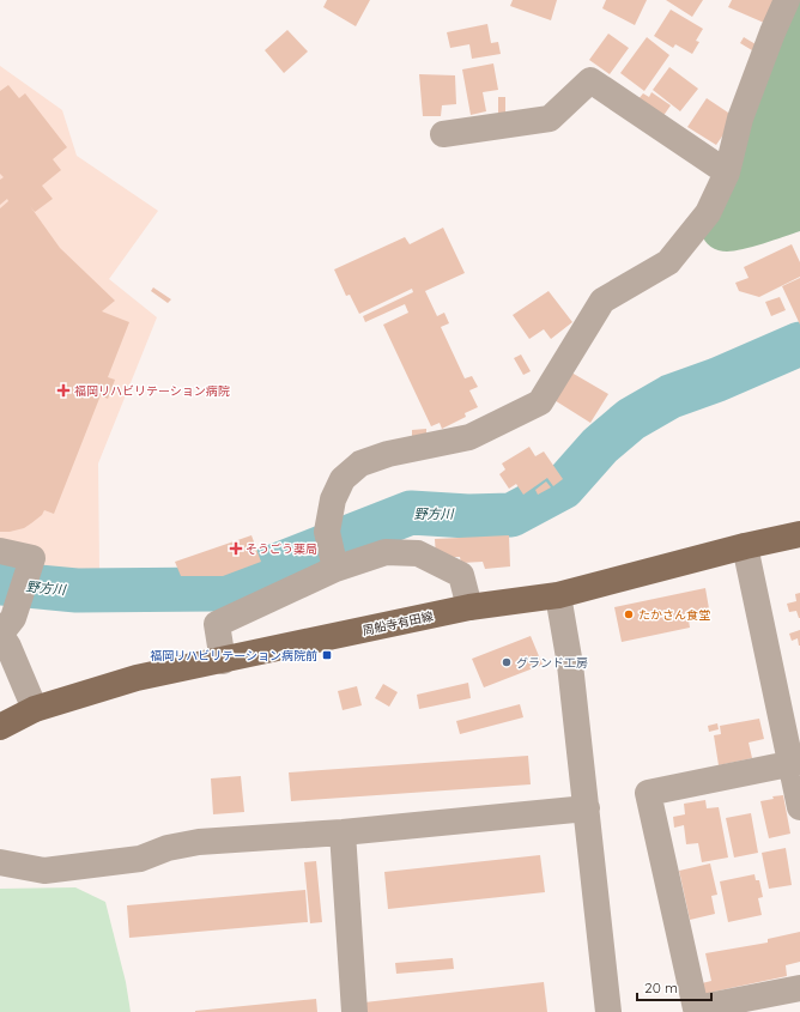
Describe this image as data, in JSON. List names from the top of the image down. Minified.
{"streets":{"main road":["周船寺有田線"]},"water":["野方川"],"places":{"health":["福岡リハビリテーション病院","そうごう薬局"],"other":["たかさん食堂","グランド工房"],"transit":["福岡リハビリテーション病院前"]},"scale_bar":"20 m"}
